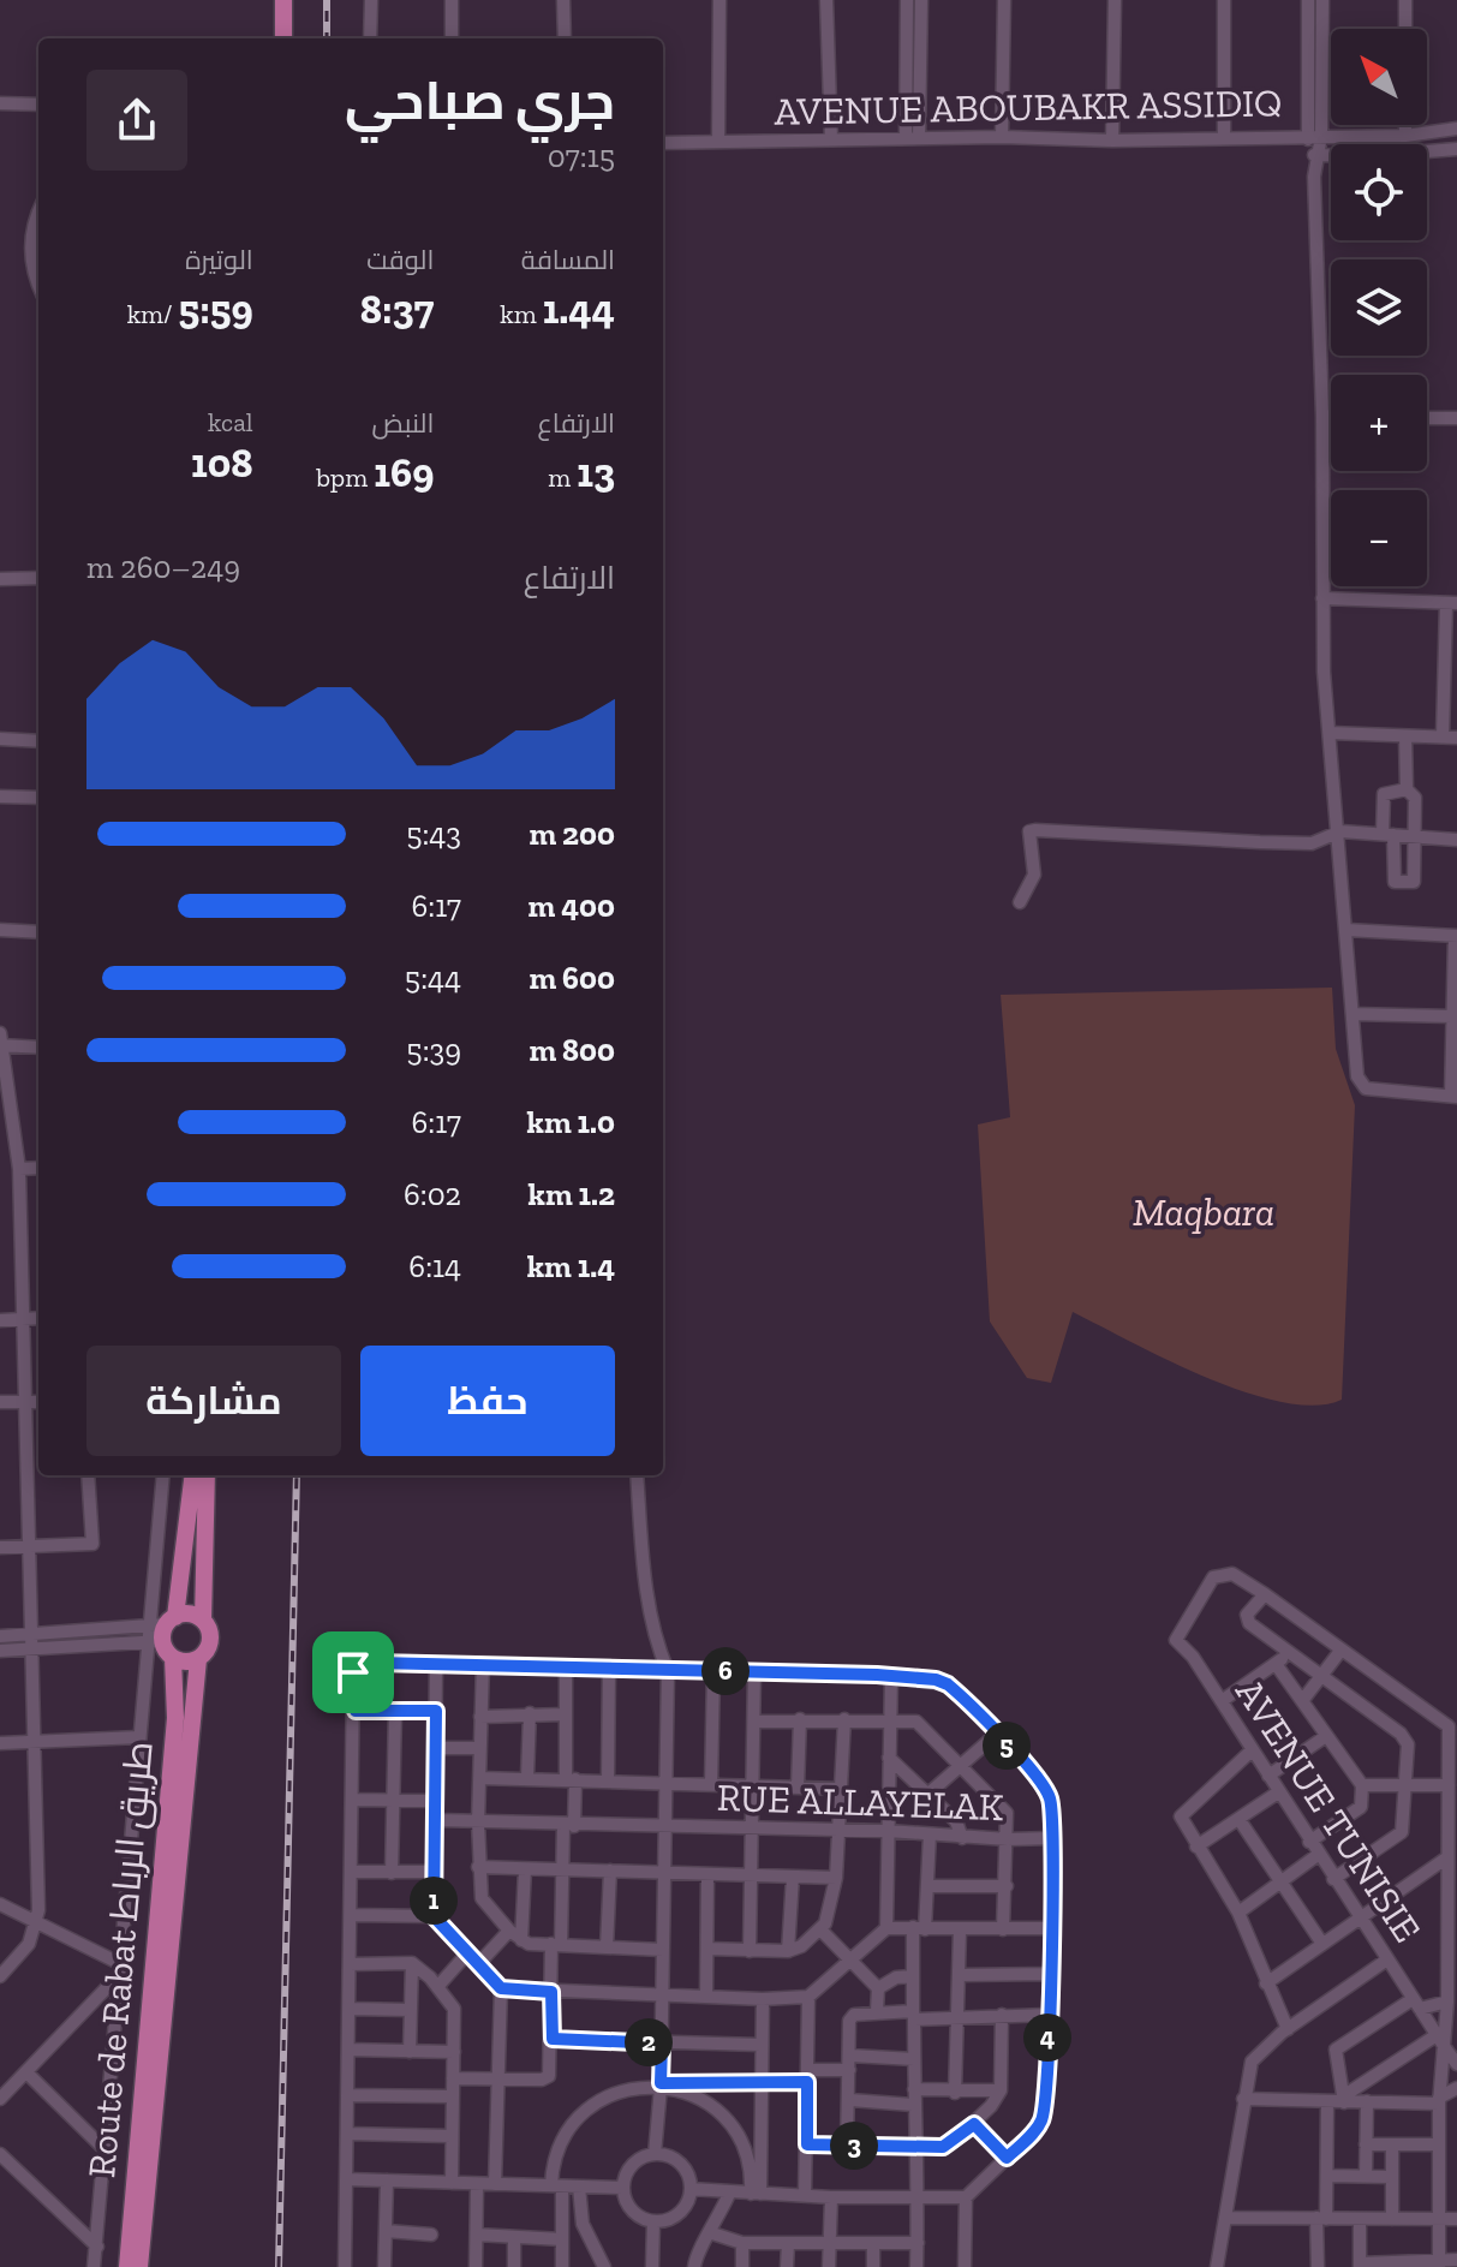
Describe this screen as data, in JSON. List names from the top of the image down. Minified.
{"streets":{"main road":["Route de Rabat طريق الرباط"],"street":["AVENUE ABOUBAKR ASSIDIQ","RUE ALLAYELAK","AVENUE TUNISIE"]},"parks":["Maqbara"],"north":"top left","page":{"map_buttons":["+","−"],"heading":["جري صباحي","07:15"],"stats":[["المسافة","1.44 km"],["الوقت","8:37"],["الوتيرة","5:59 /km"],["الارتفاع","13 m"],["النبض","169 bpm"],["kcal","108"]],"chart":["الارتفاع","249–260 m"],"list":[{"name":"200 m","note":"5:43"},{"name":"400 m","note":"6:17"},{"name":"600 m","note":"5:44"},{"name":"800 m","note":"5:39"},{"name":"1.0 km","note":"6:17"},{"name":"1.2 km","note":"6:02"},{"name":"1.4 km","note":"6:14"}],"buttons":["حفظ","مشاركة"],"pins":["6","5","1","4","2","3"]}}
